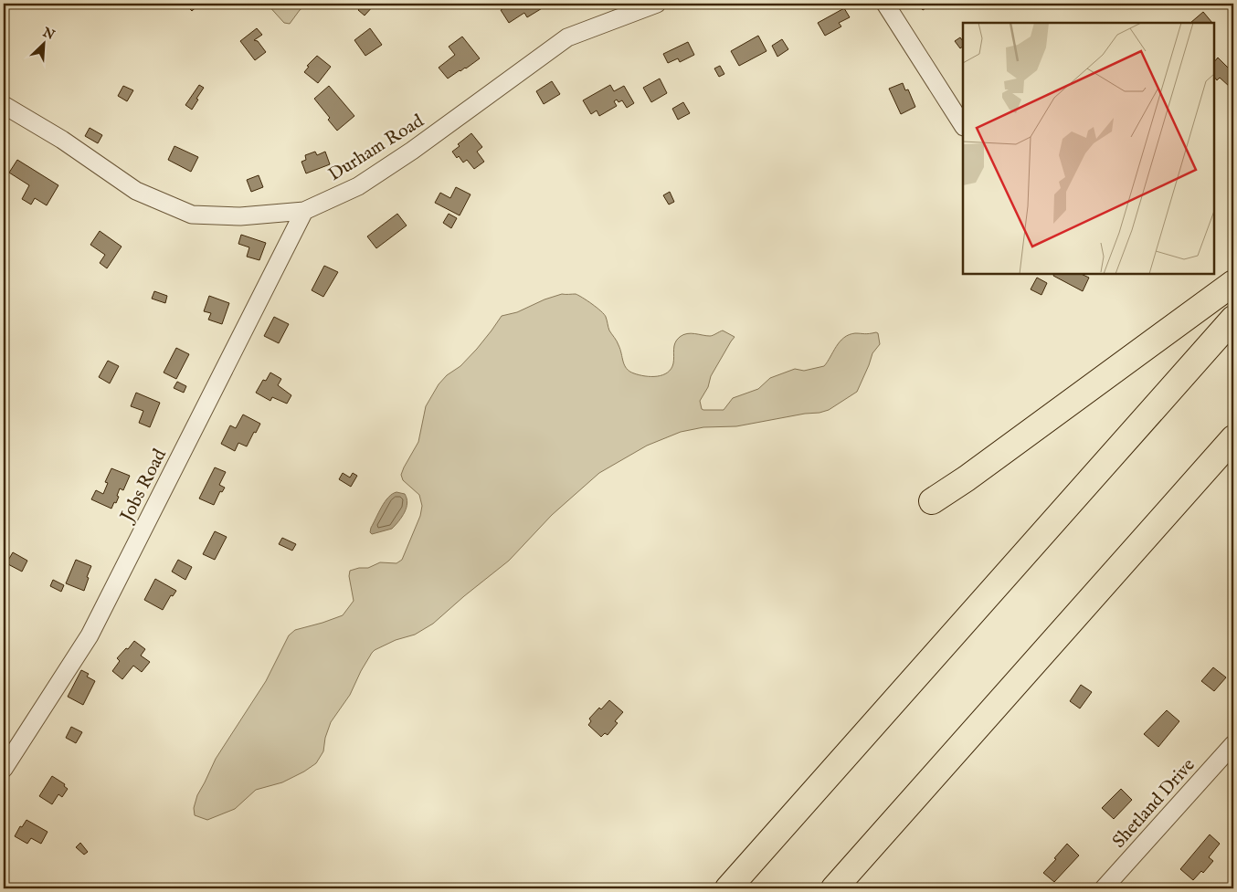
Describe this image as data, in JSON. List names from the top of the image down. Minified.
{"streets":{"street":["Durham Road","Jobs Road","Shetland Drive"]},"crossings":[["Durham Road","Jobs Road"]],"north":"top right"}
